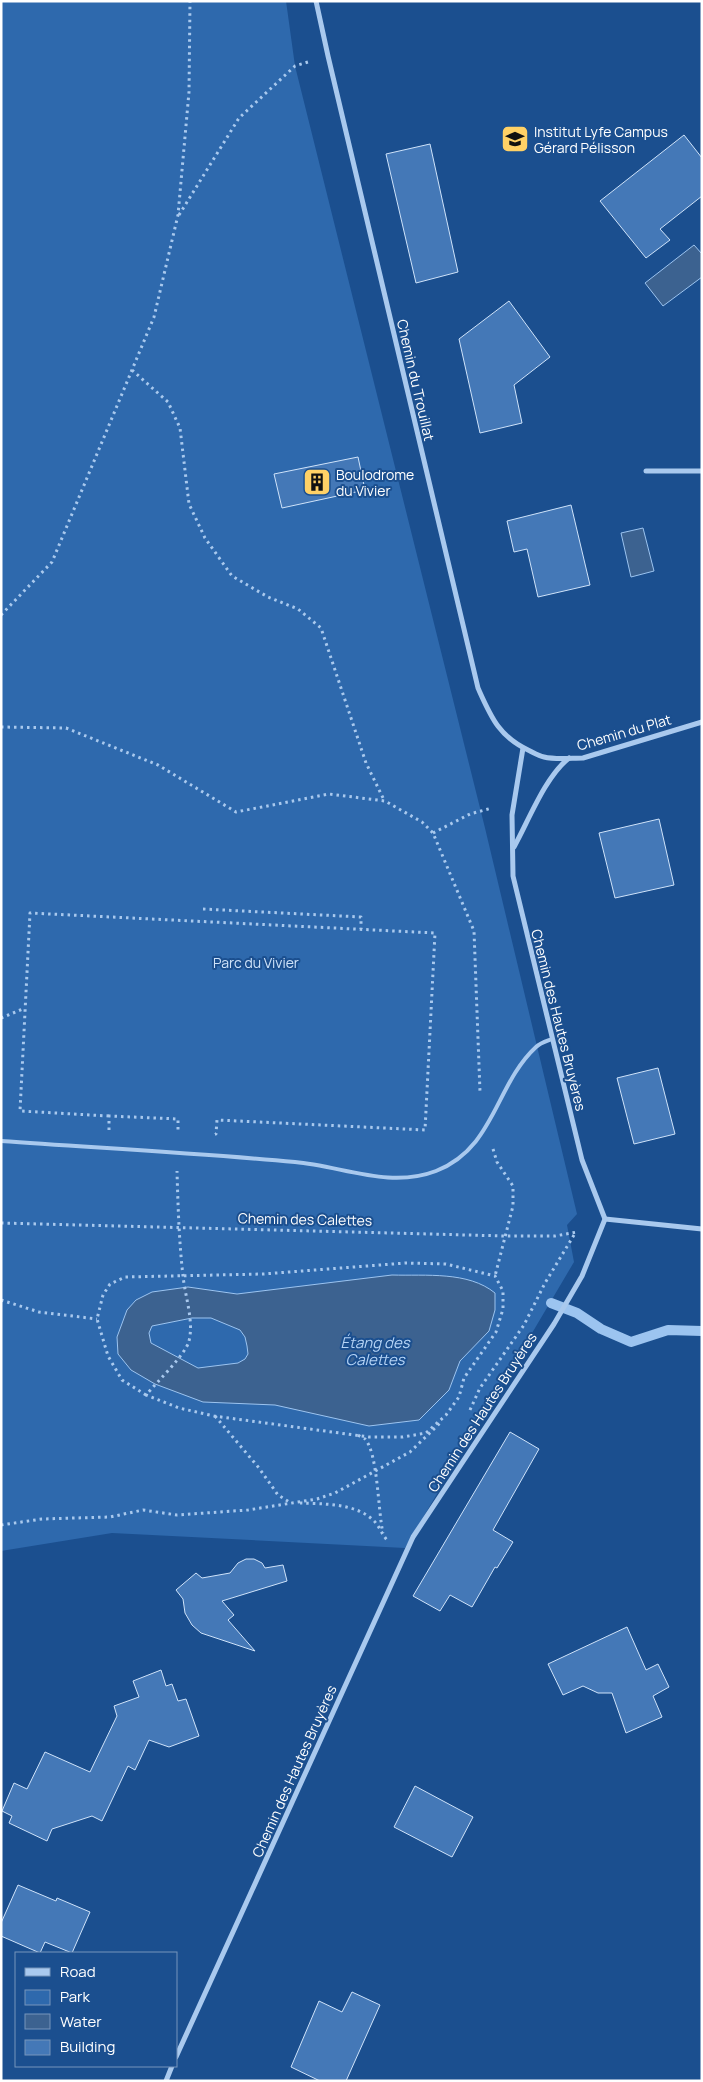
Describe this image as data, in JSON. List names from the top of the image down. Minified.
{"streets":{"street":["Chemin du Trouillat","Chemin du Plat","Chemin des Hautes Bruyères"],"path":["Chemin des Calettes"]},"crossings":[["Chemin du Trouillat","Chemin du Plat"],["Chemin du Trouillat","Chemin des Hautes Bruyères"],["Chemin du Plat","Chemin des Hautes Bruyères"],["Chemin des Hautes Bruyères","Chemin des Calettes"]],"water":["Étang des Calettes"],"parks":["Parc du Vivier"],"places":{"school or university":["Institut Lyfe Campus Gérard Pélisson"],"building":["Boulodrome du Vivier"]},"legend":["Road","Park","Water","Building"]}
